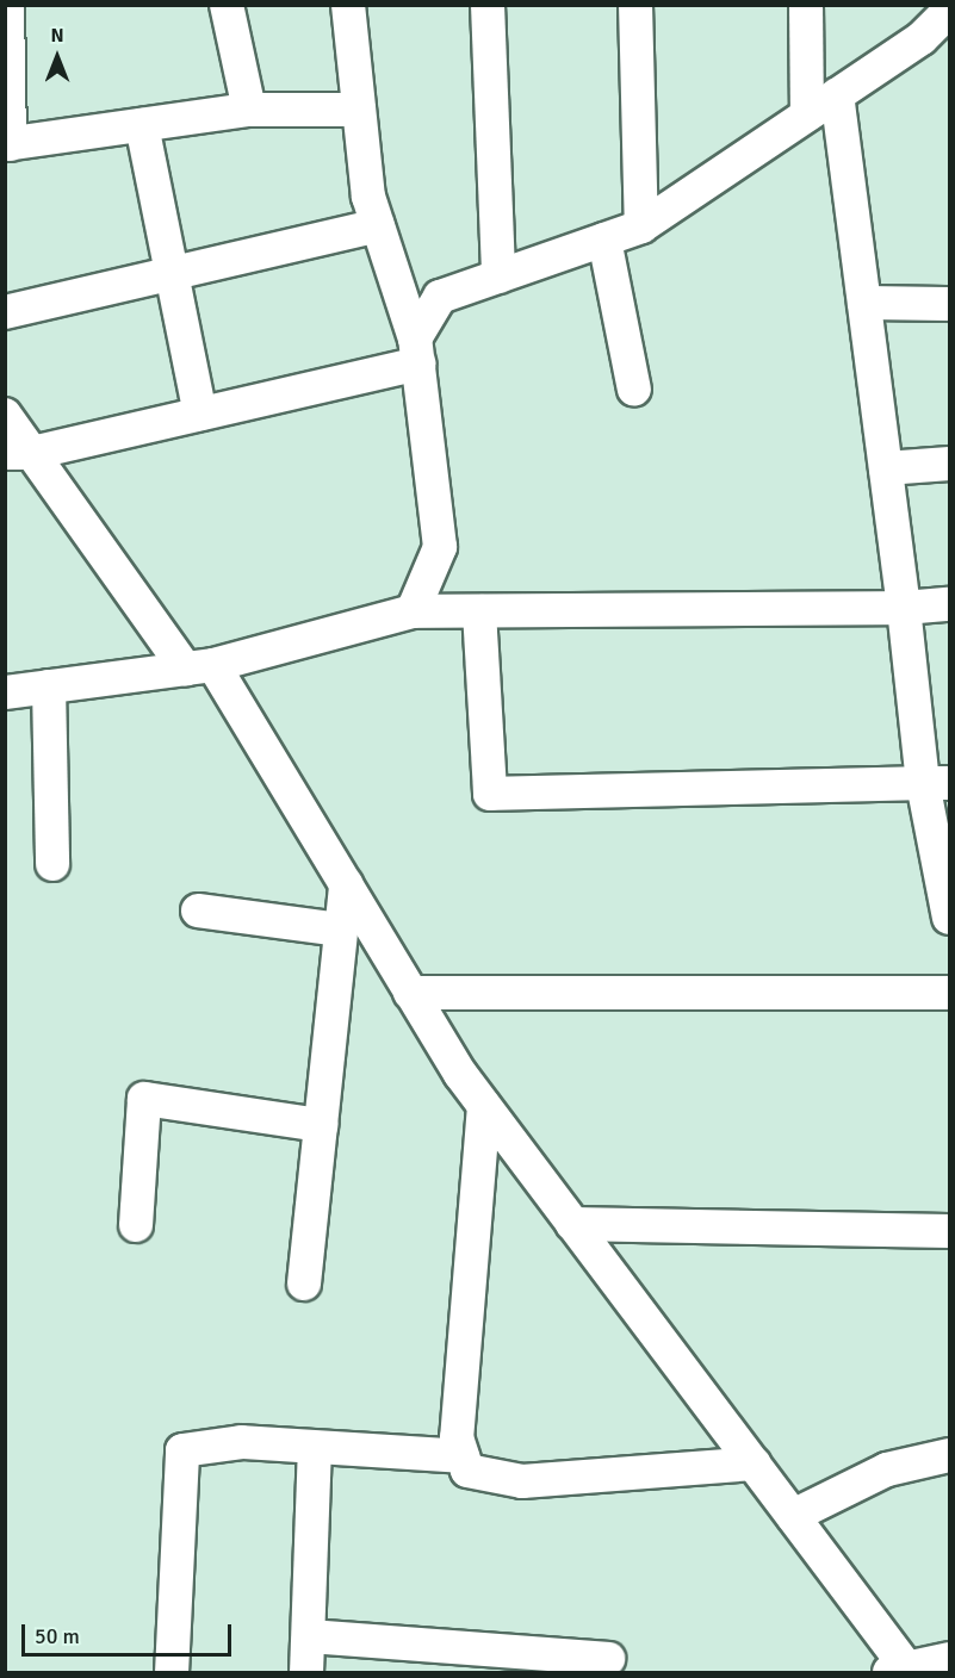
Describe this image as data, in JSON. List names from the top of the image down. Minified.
{"scale_bar":"50 m","north":"top"}
